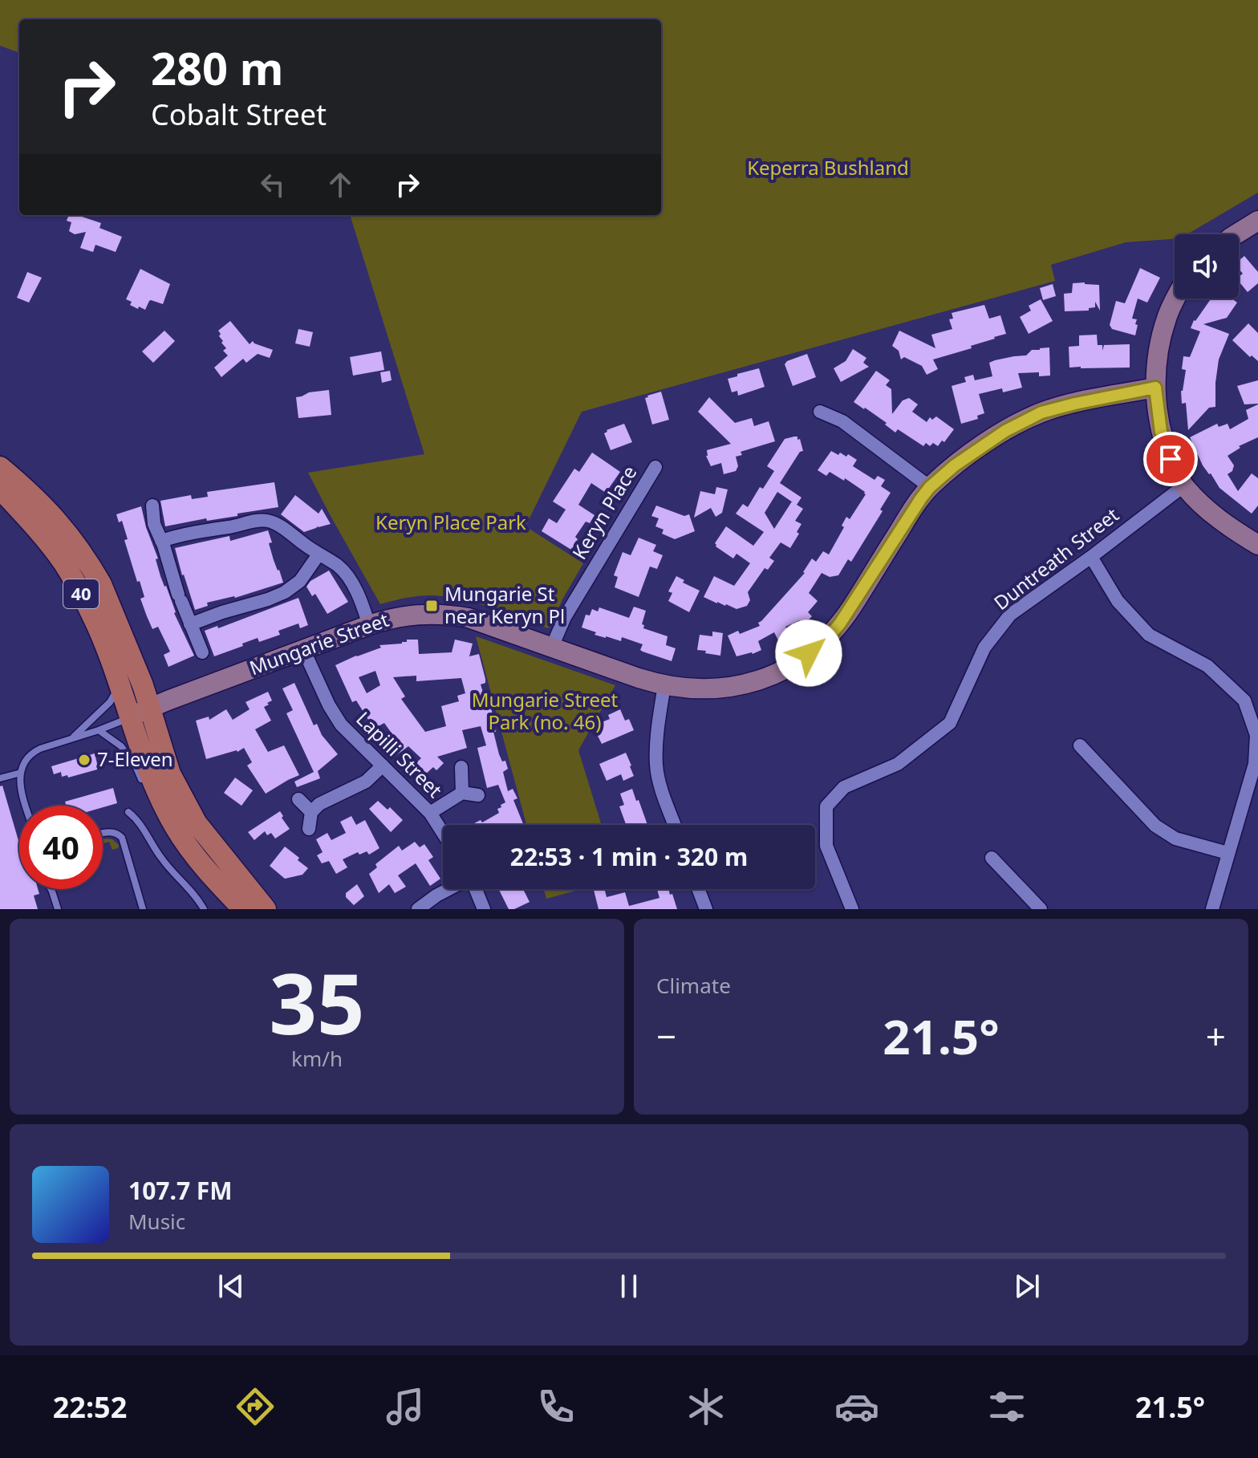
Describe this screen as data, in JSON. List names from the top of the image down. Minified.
{"streets":{"main road":["40"],"street":["Keryn Place","Duntreath Street","Mungarie Street","Lapilli Street"]},"crossings":[["Keryn Place","Mungarie Street"],["40","Mungarie Street"],["Mungarie Street","Lapilli Street"]],"parks":["Keperra Bushland","Keryn Place Park","Mungarie Street Park (no. 46)"],"places":{"transit":["Mungarie St near Keryn Pl"],"other":["7-Eleven"]},"page":{"turn":["280 m","Cobalt Street"],"limit":"40","trip":"22:53 · 1 min · 320 m","tile":[["35","km/h"],"Climate"],"heat":["−","21.5°","+"],"song":["107.7 FM","Music"],"tabs":["22:52","21.5°"]}}
